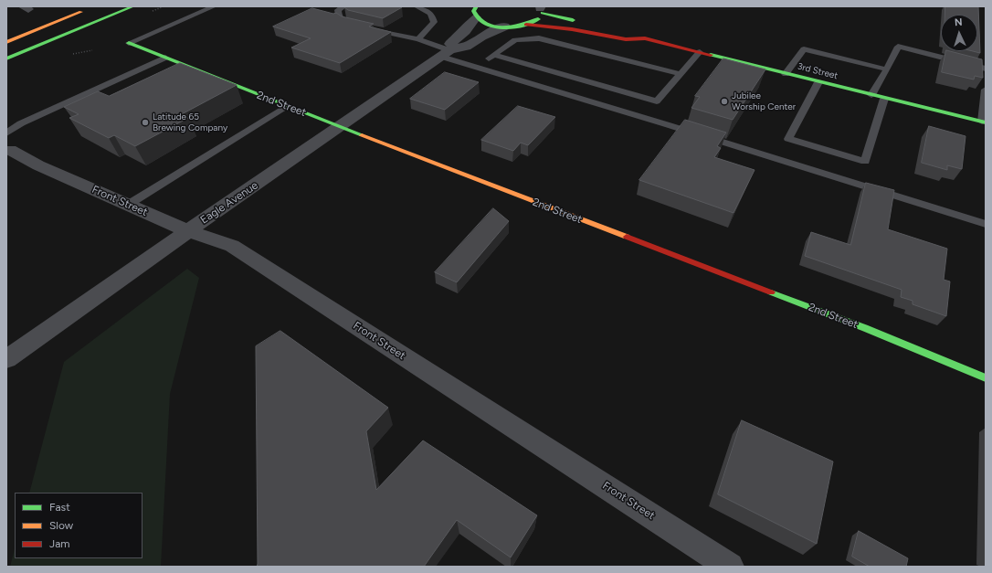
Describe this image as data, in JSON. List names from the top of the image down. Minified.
{"streets":{"main road":["3rd Street","2nd Street"],"street":["Front Street","Eagle Avenue"]},"crossings":[["2nd Street","Eagle Avenue"],["Front Street","Eagle Avenue"]],"places":["Jubilee Worship Center","Latitude 65 Brewing Company"],"legend":["Fast","Slow","Jam"],"north":"top"}
